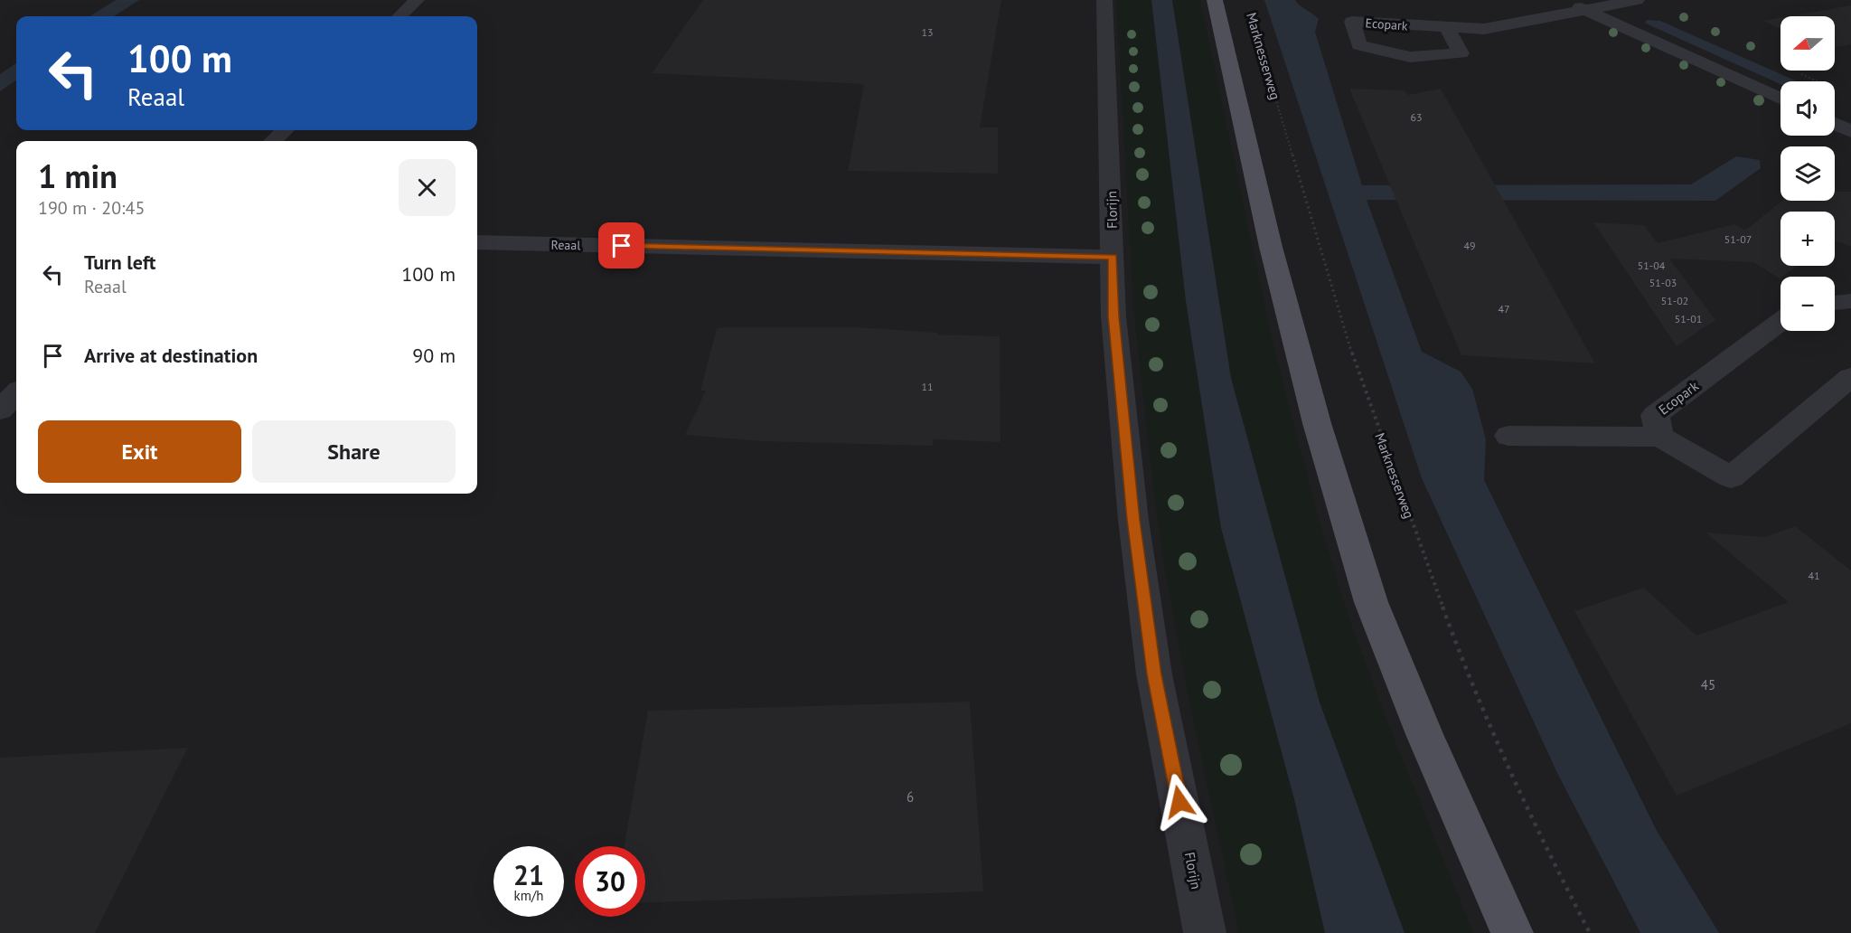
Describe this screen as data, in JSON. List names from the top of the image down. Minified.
{"streets":{"street":["Ecopark","Florijn","Reaal"],"path":["Marknesserweg"]},"crossings":[["Florijn","Reaal"]],"house_numbers":["13","63","51-07","49","51-04","51-03","51-02","47","51-01","11","41","45","6"],"north":"left","page":{"map_buttons":["+","−"],"turn":["100 m","Reaal"],"heading":["1 min","190 m · 20:45"],"list":[{"name":"Turn left","note":"Reaal","value":"100 m"},{"name":"Arrive at destination","value":"90 m"}],"buttons":["Exit","Share"],"speed":"21 km/h","limit":"30"}}
